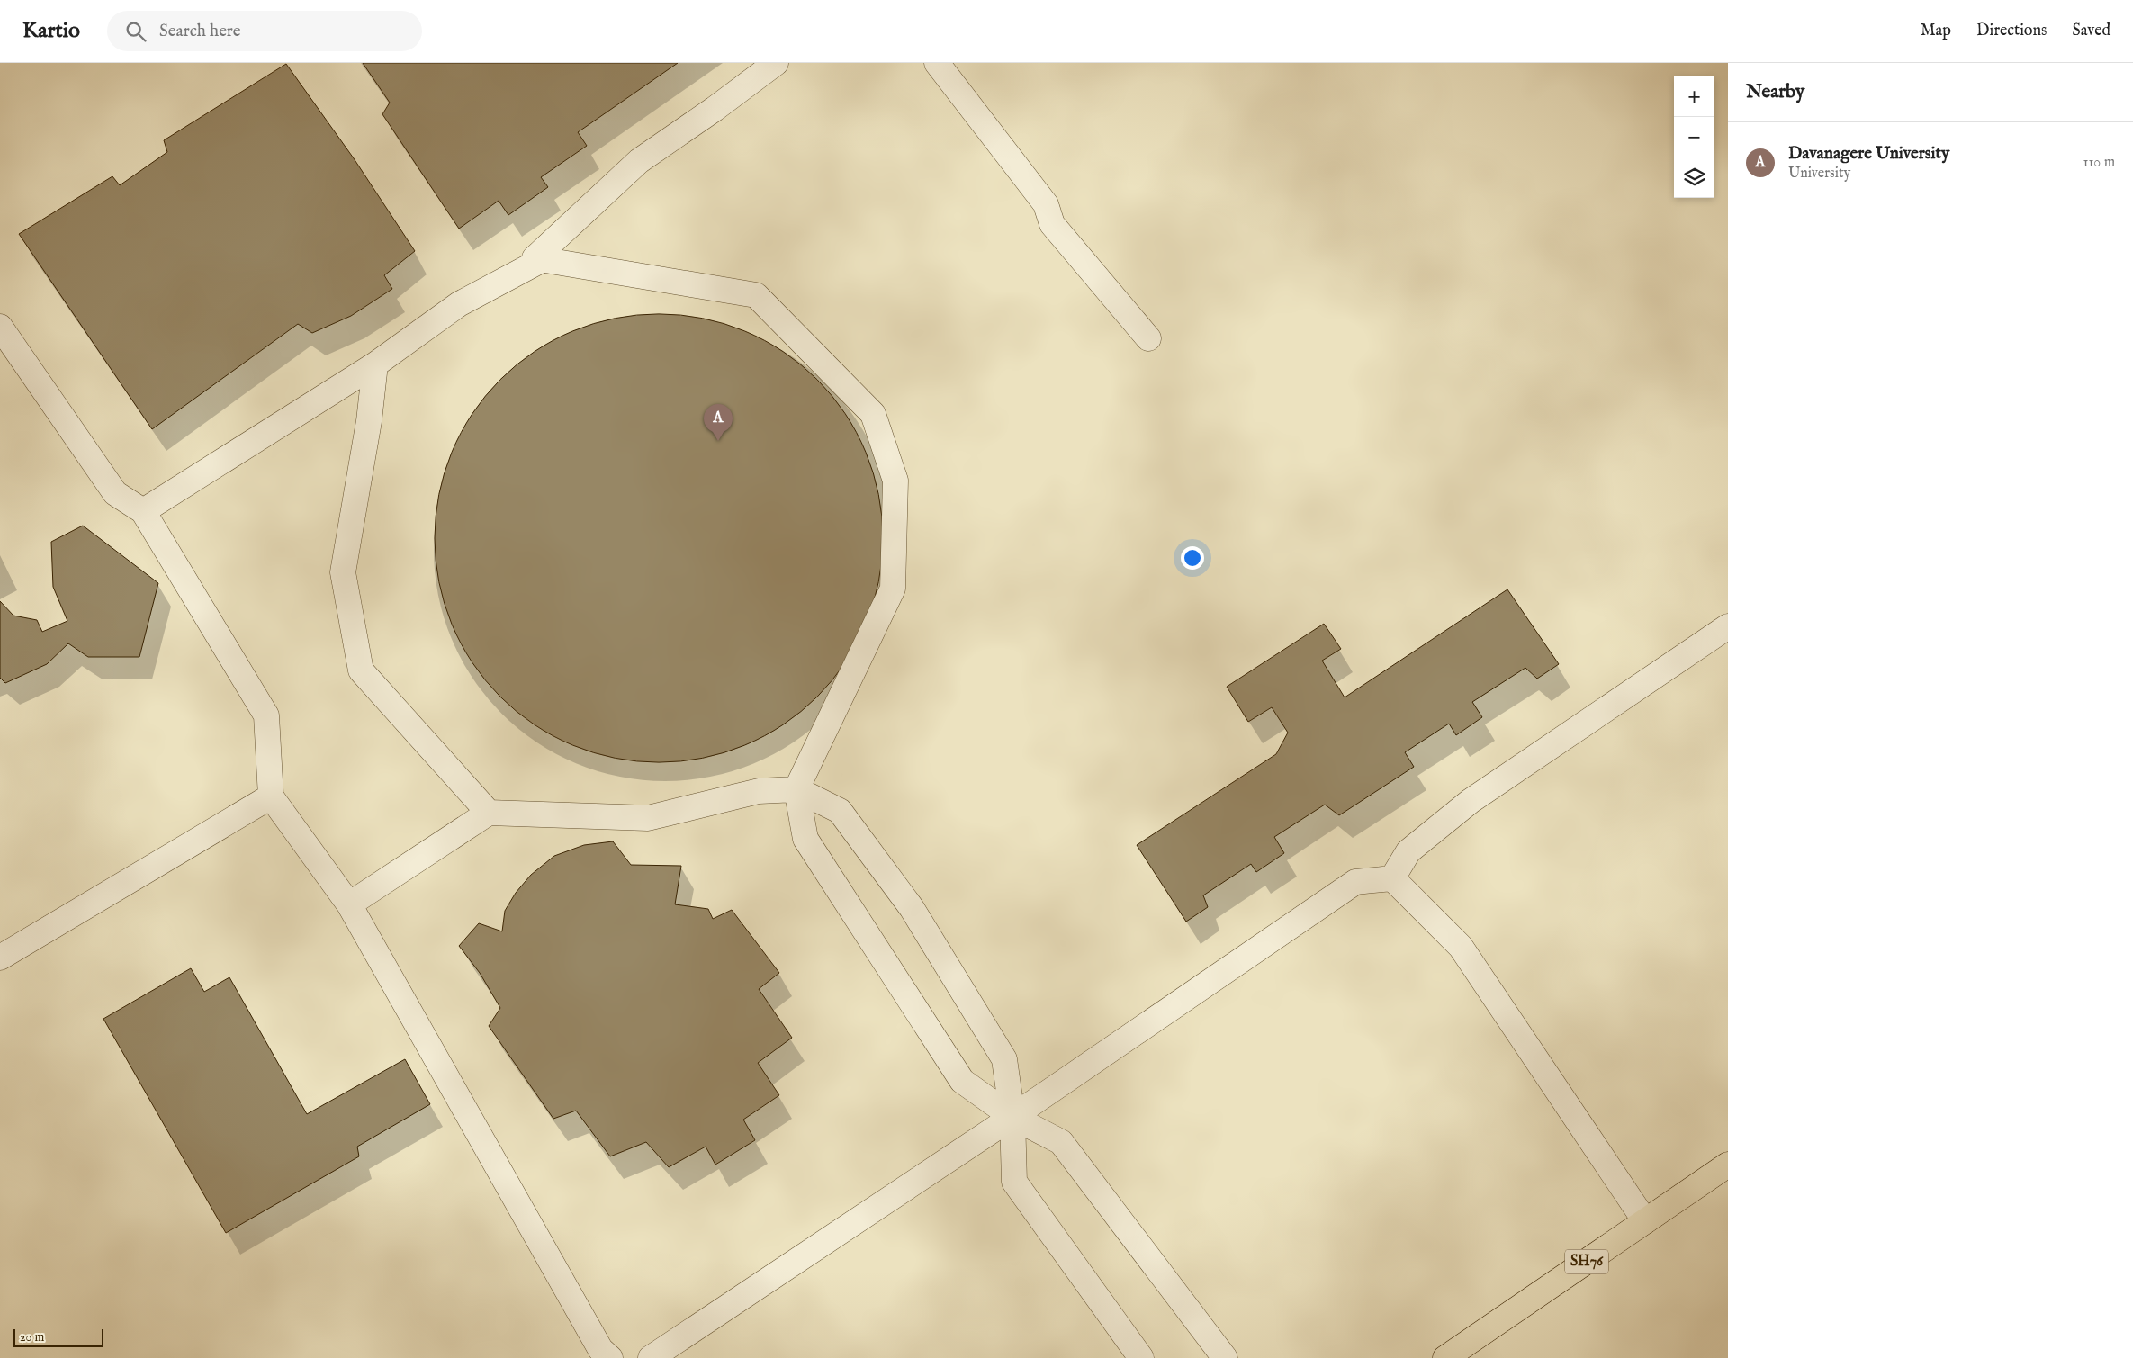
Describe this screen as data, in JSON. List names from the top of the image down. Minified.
{"streets":{"main road":["SH76"]},"scale_bar":"20 m","page":{"header":"Kartio","search":"Search here","nav":["Map","Directions","Saved"],"heading":"Nearby","map_buttons":["+","−"],"list":[{"mark":"A","name":"Davanagere University","note":"University","value":"110 m"}],"pins":"A","scale":"20 m"}}
